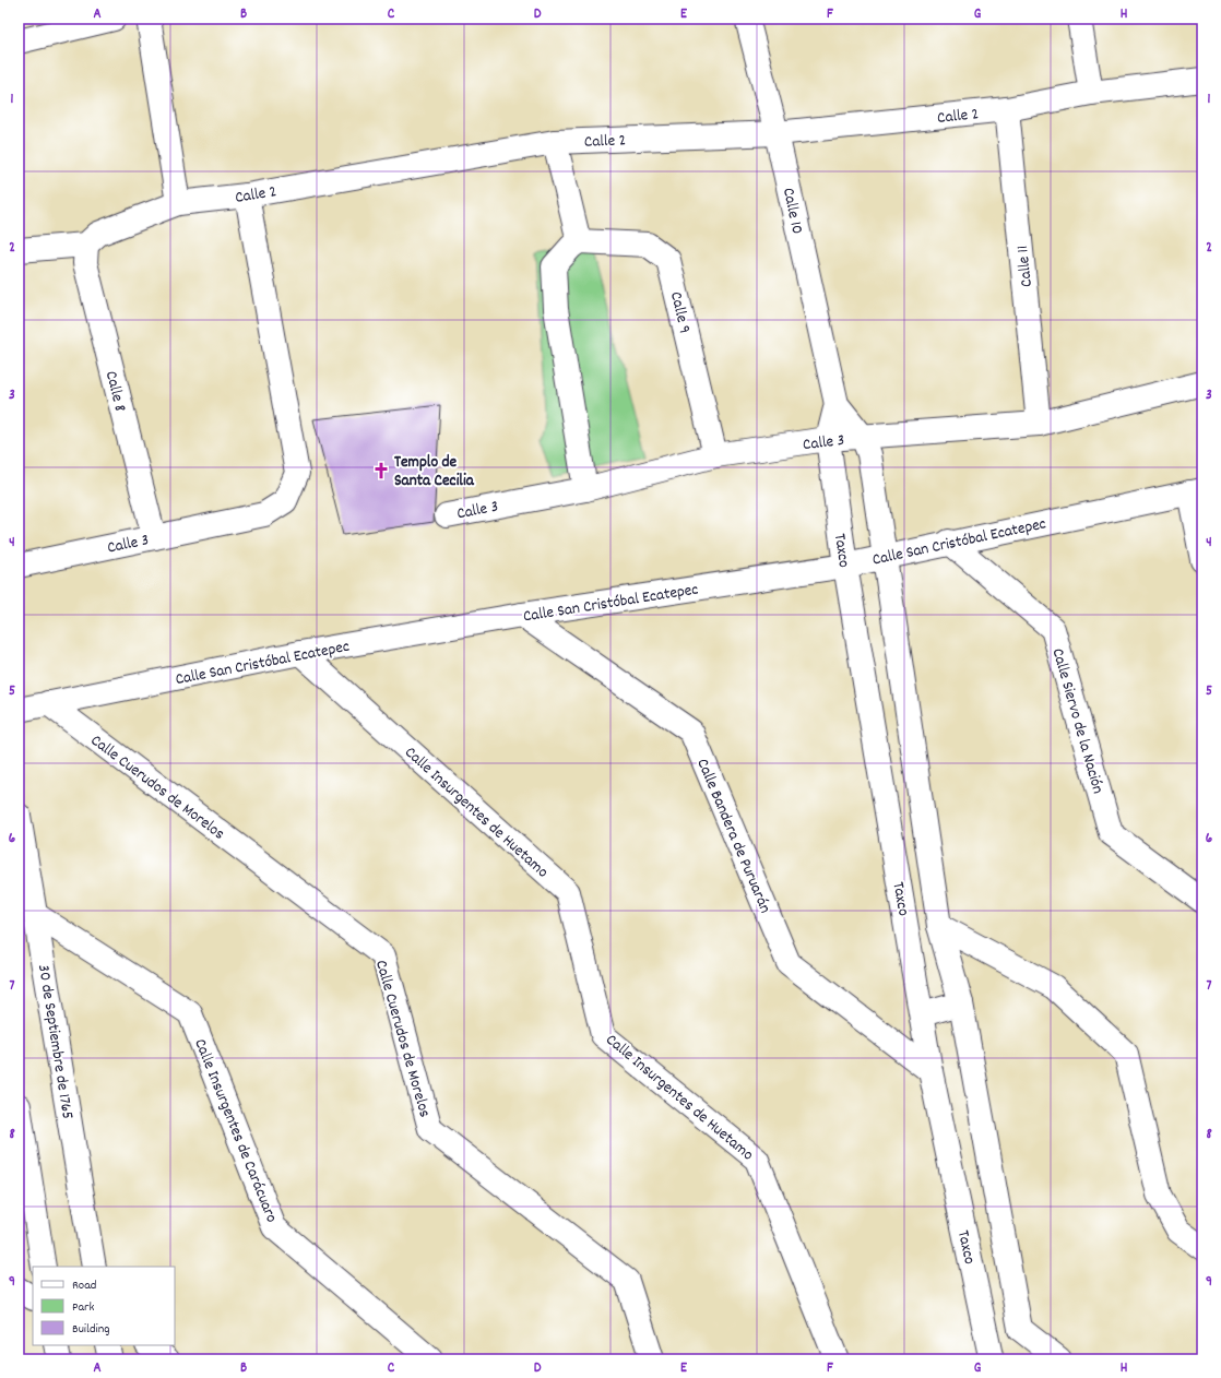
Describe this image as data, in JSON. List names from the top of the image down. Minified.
{"streets":{"street":["Calle 2","Calle 10","Calle 11","Calle 9","Calle 8","Calle 3","Calle San Cristóbal Ecatepec","Taxco","Calle Siervo de la Nación","Calle Cuerudos de Morelos","Calle Insurgentes de Huetamo","Calle Bandera de Puruarán","30 de Septiembre de 1765","Calle Insurgentes de Carácuaro"]},"crossings":[["Calle 2","Calle 10"],["Calle 2","Calle 11"],["Calle 2","Calle 8"],["Calle 2","Calle 3"],["Calle 10","Calle 3"],["Calle 10","Taxco"],["Calle 11","Calle 3"],["Calle 9","Calle 3"],["Calle 8","Calle 3"],["Calle 3","Taxco"],["Calle San Cristóbal Ecatepec","Taxco"],["Calle San Cristóbal Ecatepec","Calle Siervo de la Nación"],["Calle San Cristóbal Ecatepec","Calle Cuerudos de Morelos"],["Calle San Cristóbal Ecatepec","Calle Insurgentes de Huetamo"],["Calle San Cristóbal Ecatepec","Calle Bandera de Puruarán"],["Taxco","Calle Bandera de Puruarán"],["30 de Septiembre de 1765","Calle Insurgentes de Carácuaro"]],"places":{"church":["Templo de Santa Cecilia"]},"legend":["Road","Park","Building"],"grid":{"columns":["A","B","C","D","E","F","G","H"],"rows":["1","2","3","4","5","6","7","8","9"]}}
